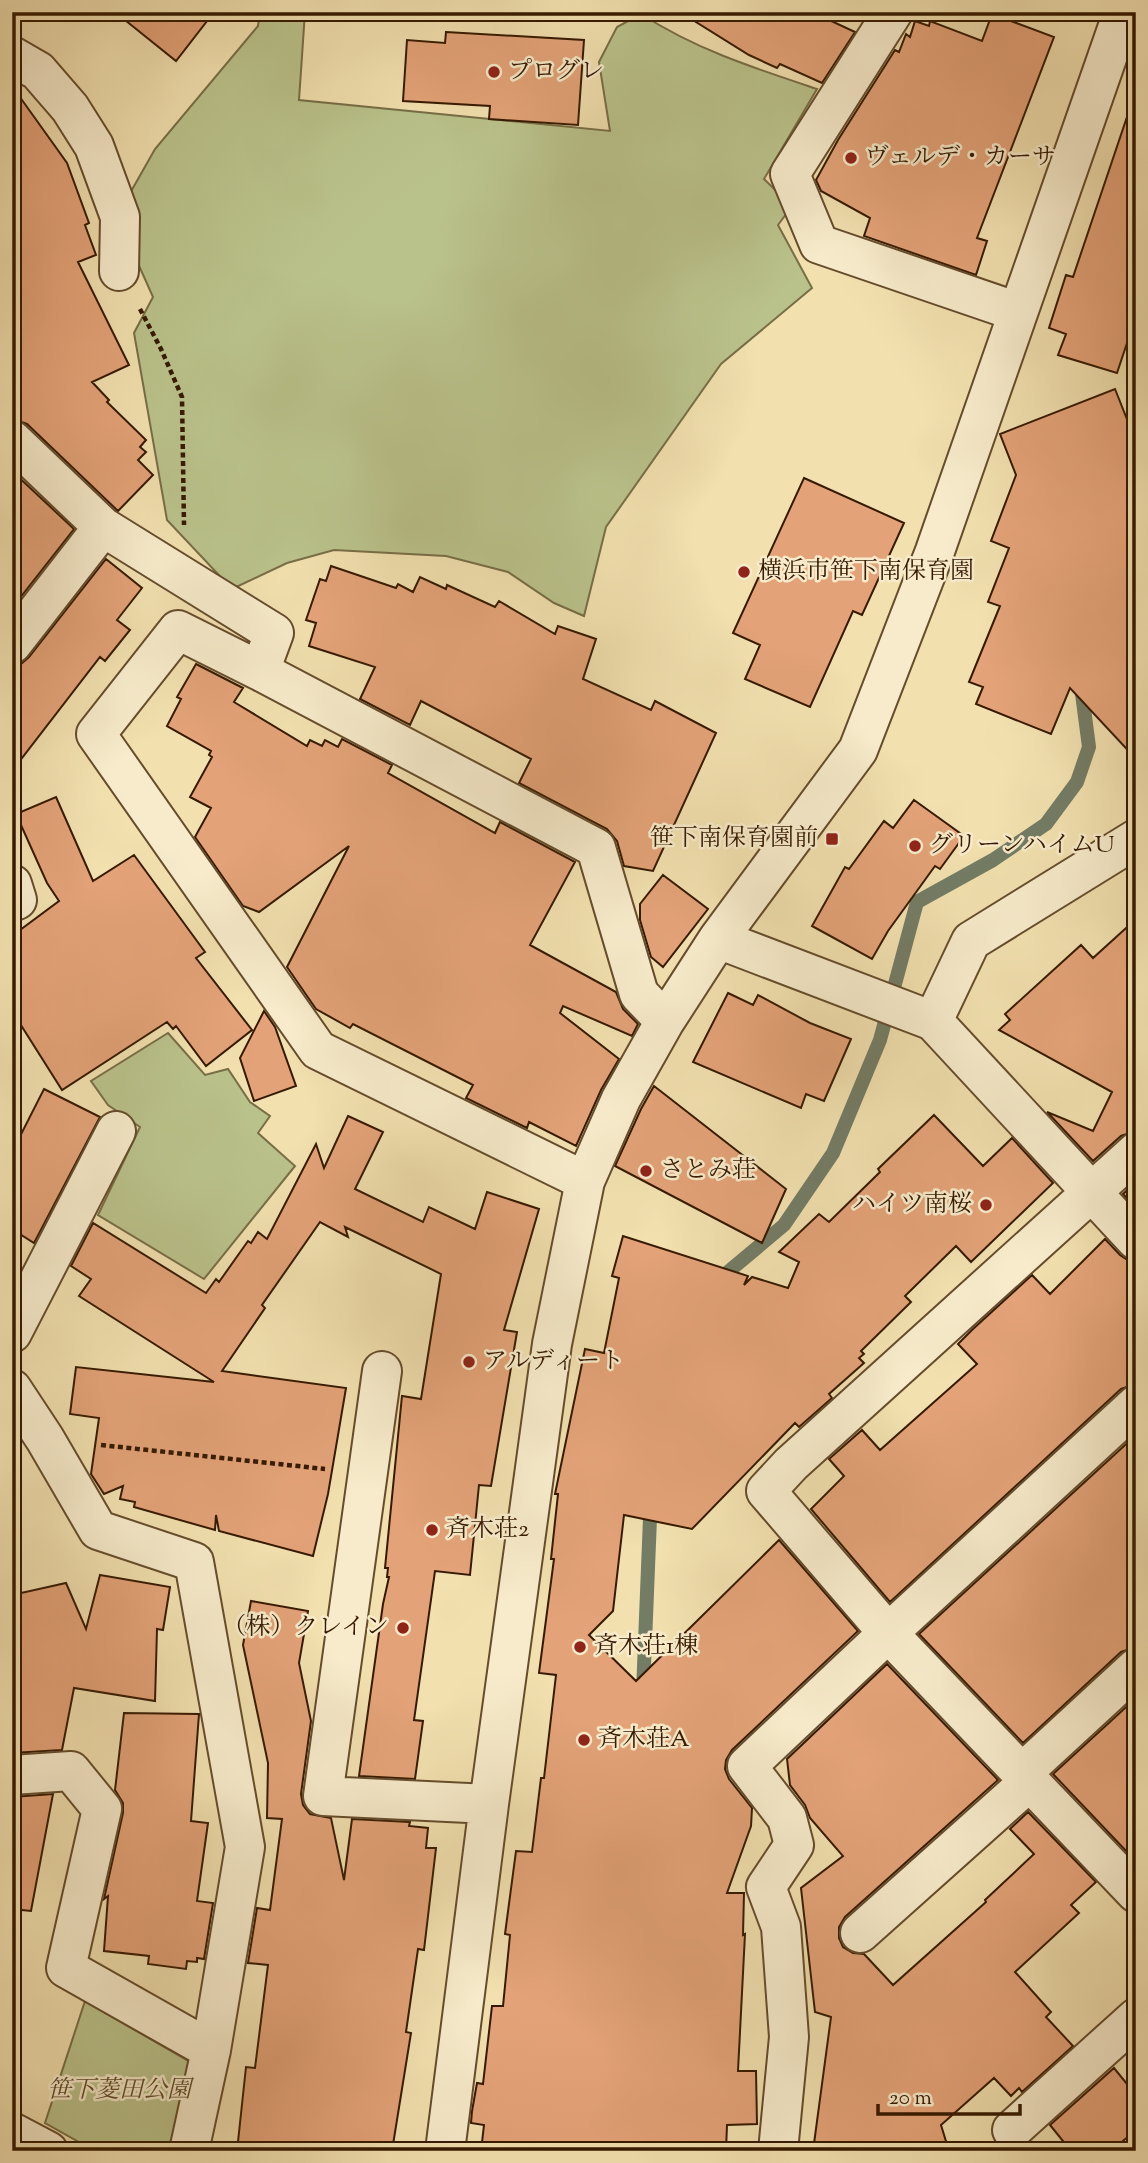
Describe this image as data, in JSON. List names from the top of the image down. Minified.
{"parks":["笹下菱田公園"],"places":{"other":["プログレ","ヴェルデ・カーサ","横浜市笹下南保育園","グリーンハイムU","さとみ荘","ハイツ南桜","アルディート","斉木荘2","（株）クレイン","斉木荘1棟","斉木荘A"],"transit":["笹下南保育園前"]},"scale_bar":"20 m"}
